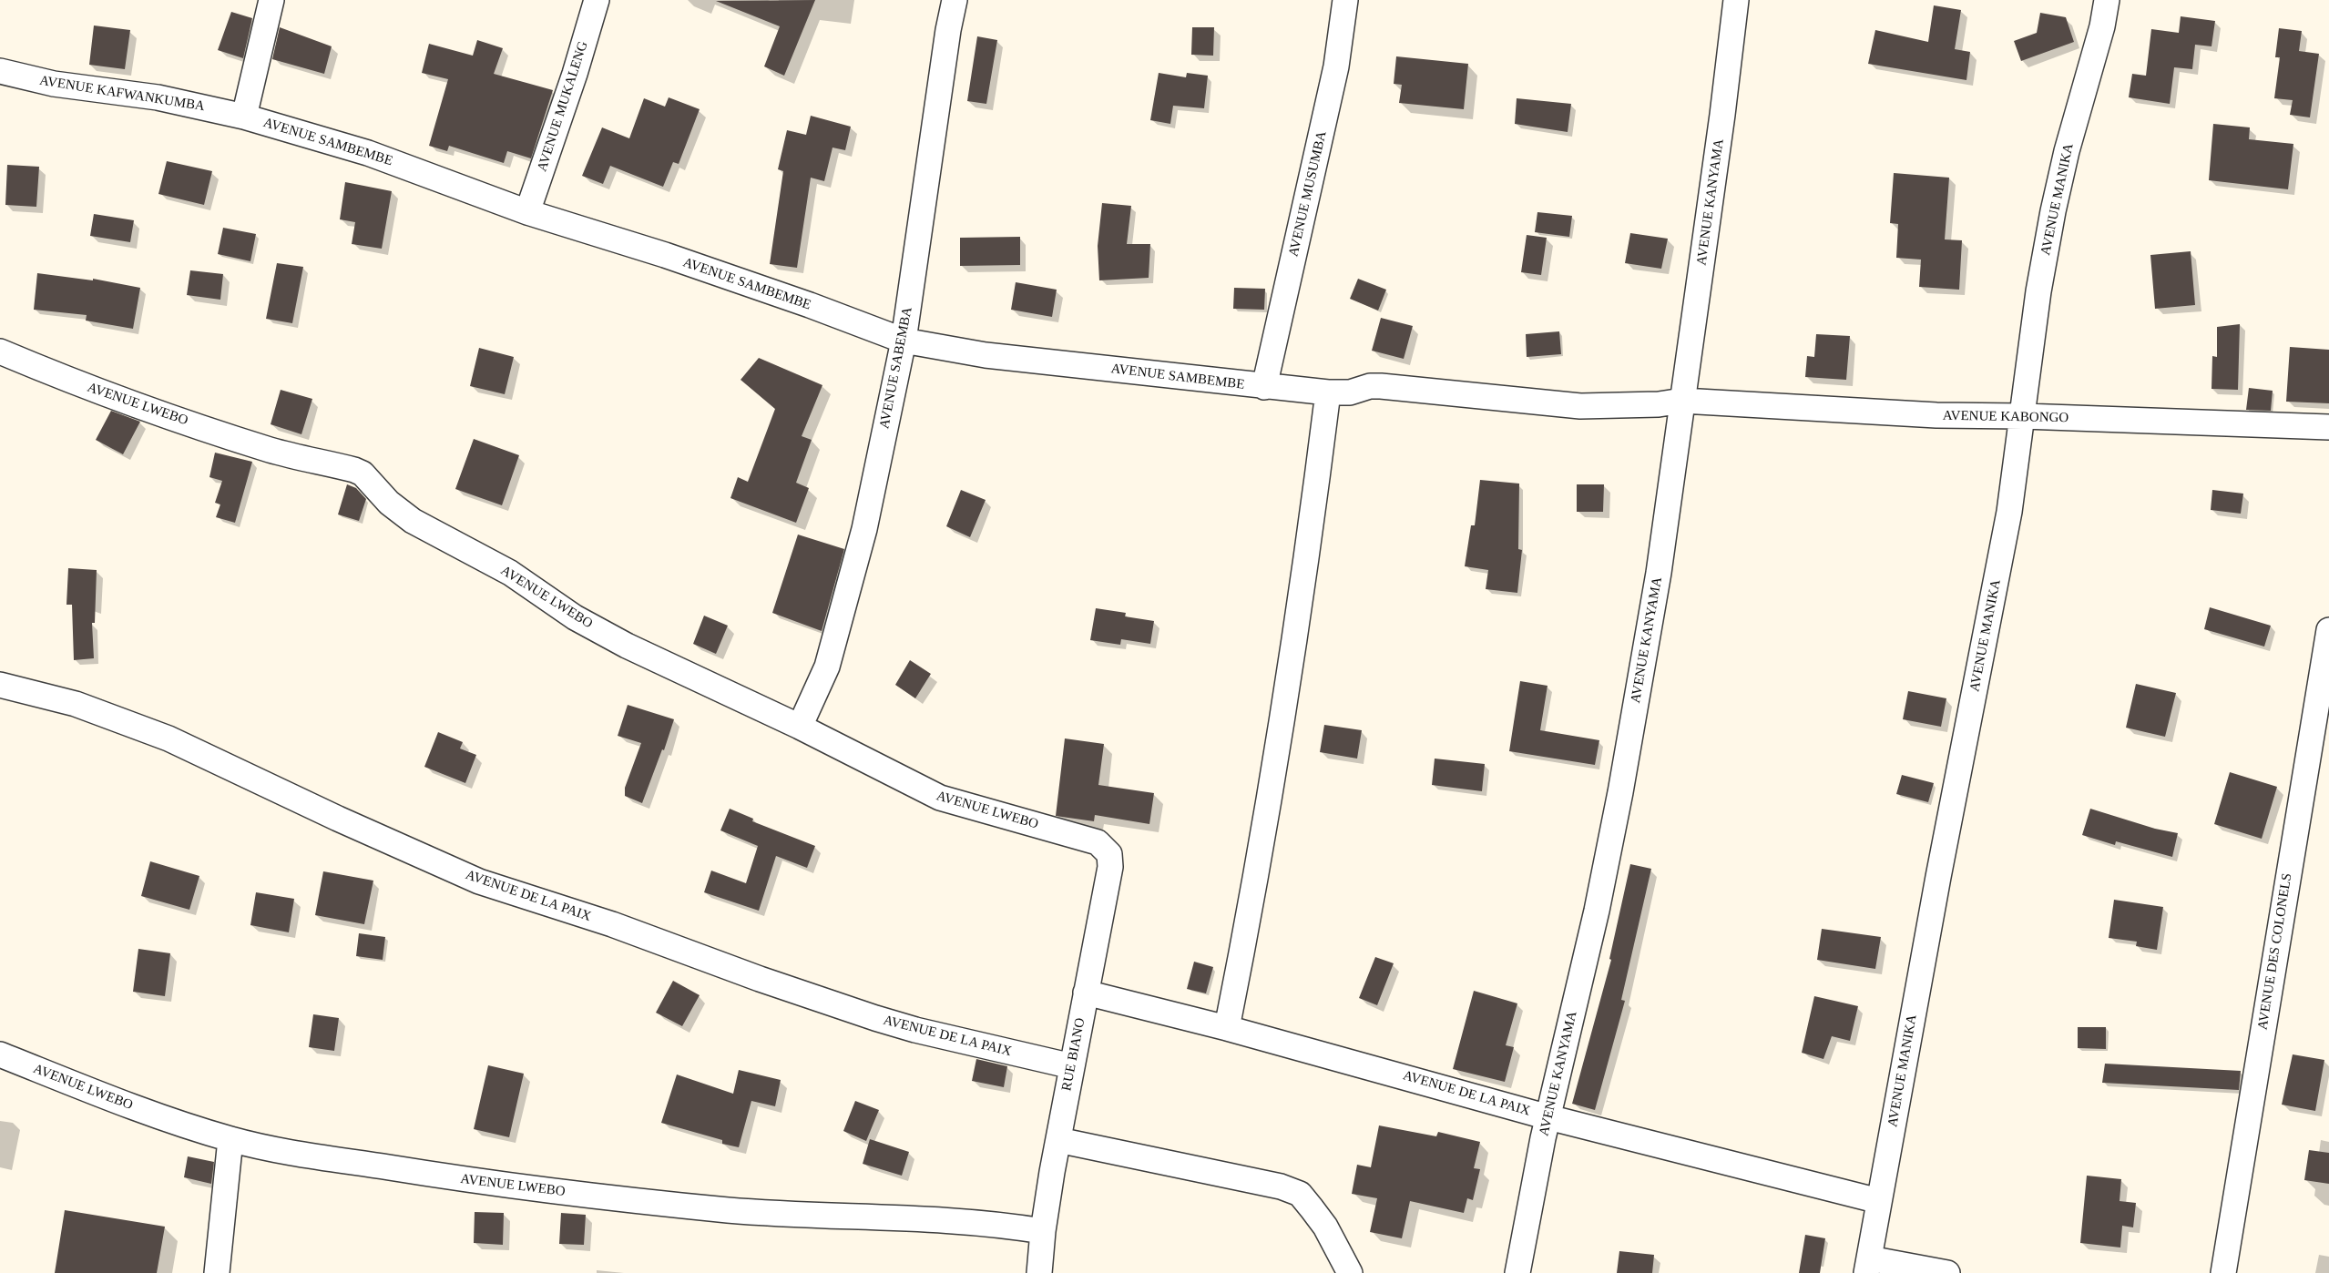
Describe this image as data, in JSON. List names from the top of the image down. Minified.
{"streets":{"street":["AVENUE KAFWANKUMBA","AVENUE MUKALENG","AVENUE SAMBEMBE","AVENUE MUSUMBA","AVENUE MANIKA","AVENUE KANYAMA","AVENUE SABEMBA","AVENUE LWEBO","AVENUE KABONGO","AVENUE DE LA PAIX","AVENUE DES COLONELS","RUE BIANO"]},"crossings":[["AVENUE KAFWANKUMBA","AVENUE SAMBEMBE"],["AVENUE MUKALENG","AVENUE SAMBEMBE"],["AVENUE SAMBEMBE","AVENUE MUSUMBA"],["AVENUE SAMBEMBE","AVENUE SABEMBA"],["AVENUE SAMBEMBE","AVENUE KABONGO"],["AVENUE MANIKA","AVENUE KABONGO"],["AVENUE MANIKA","AVENUE DE LA PAIX"],["AVENUE KANYAMA","AVENUE KABONGO"],["AVENUE KANYAMA","AVENUE DE LA PAIX"],["AVENUE SABEMBA","AVENUE LWEBO"],["AVENUE LWEBO","RUE BIANO"],["AVENUE DE LA PAIX","RUE BIANO"]]}
